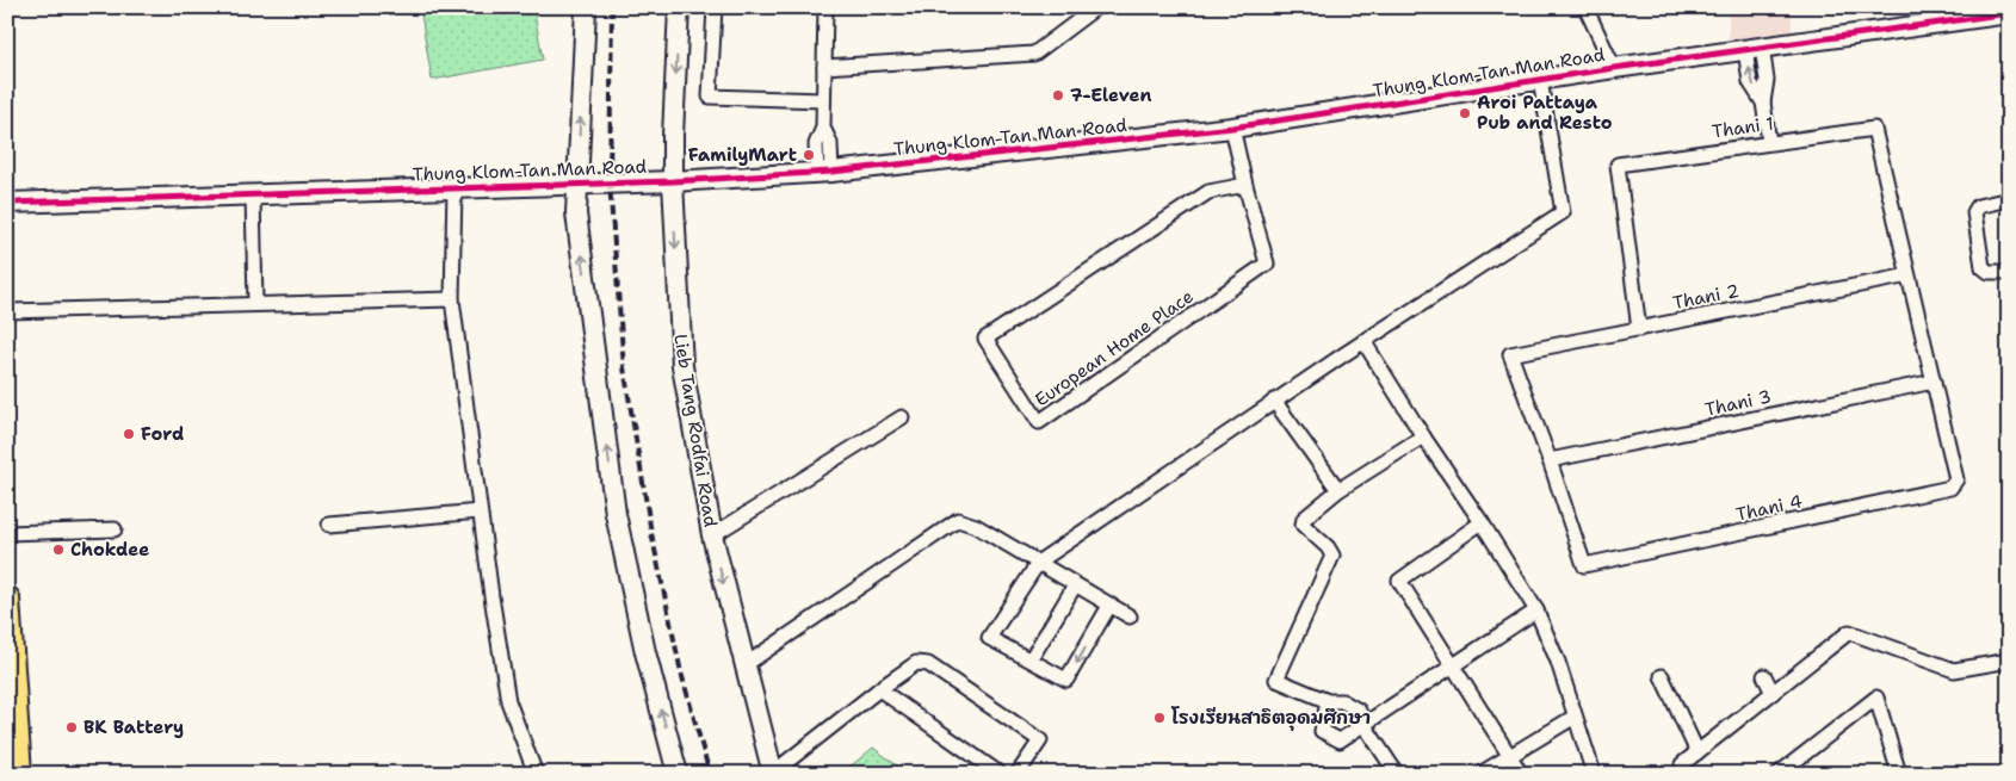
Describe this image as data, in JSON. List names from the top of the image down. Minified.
{"streets":{"street":["Thung Klom-Tan Man Road","Thani 1","Thani 2","European Home Place","Thani 3","Lieb Tang Rodfai Road","Thani 4"]},"crossings":[["Thung Klom-Tan Man Road","European Home Place"],["Thung Klom-Tan Man Road","Lieb Tang Rodfai Road"],["Thani 1","Thani 2"],["Thani 2","Thani 3"],["Thani 2","Thani 4"],["Thani 3","Thani 4"]],"places":["7-Eleven","Aroi Pattaya Pub and Resto","FamilyMart","Ford","Chokdee","โรงเรียนสาธิตอุดมศึกษา","BK Battery"]}
